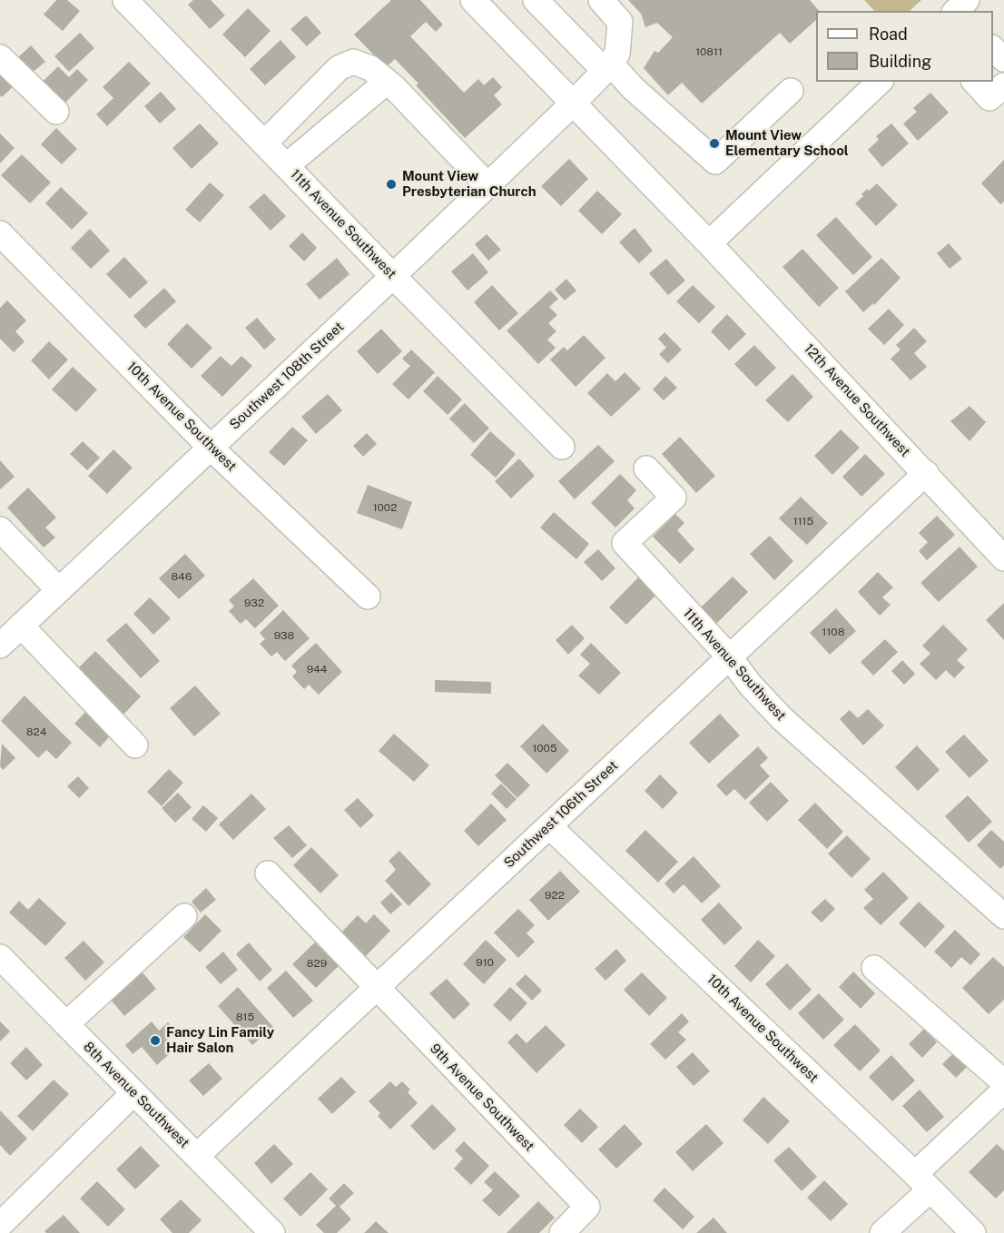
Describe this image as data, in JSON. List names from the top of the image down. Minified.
{"streets":{"street":["11th Avenue Southwest","Southwest 108th Street","12th Avenue Southwest","10th Avenue Southwest","Southwest 106th Street","8th Avenue Southwest","9th Avenue Southwest"]},"crossings":[["11th Avenue Southwest","Southwest 108th Street"],["11th Avenue Southwest","Southwest 106th Street"],["Southwest 108th Street","12th Avenue Southwest"],["Southwest 108th Street","10th Avenue Southwest"],["12th Avenue Southwest","Southwest 106th Street"],["10th Avenue Southwest","Southwest 106th Street"],["Southwest 106th Street","8th Avenue Southwest"],["Southwest 106th Street","9th Avenue Southwest"]],"places":["Mount View Elementary School","Mount View Presbyterian Church","Fancy Lin Family Hair Salon"],"house_numbers":["10811","1002","1115","846","932","1108","938","944","824","1005","922","910","829","815"],"legend":["Road","Building"]}
